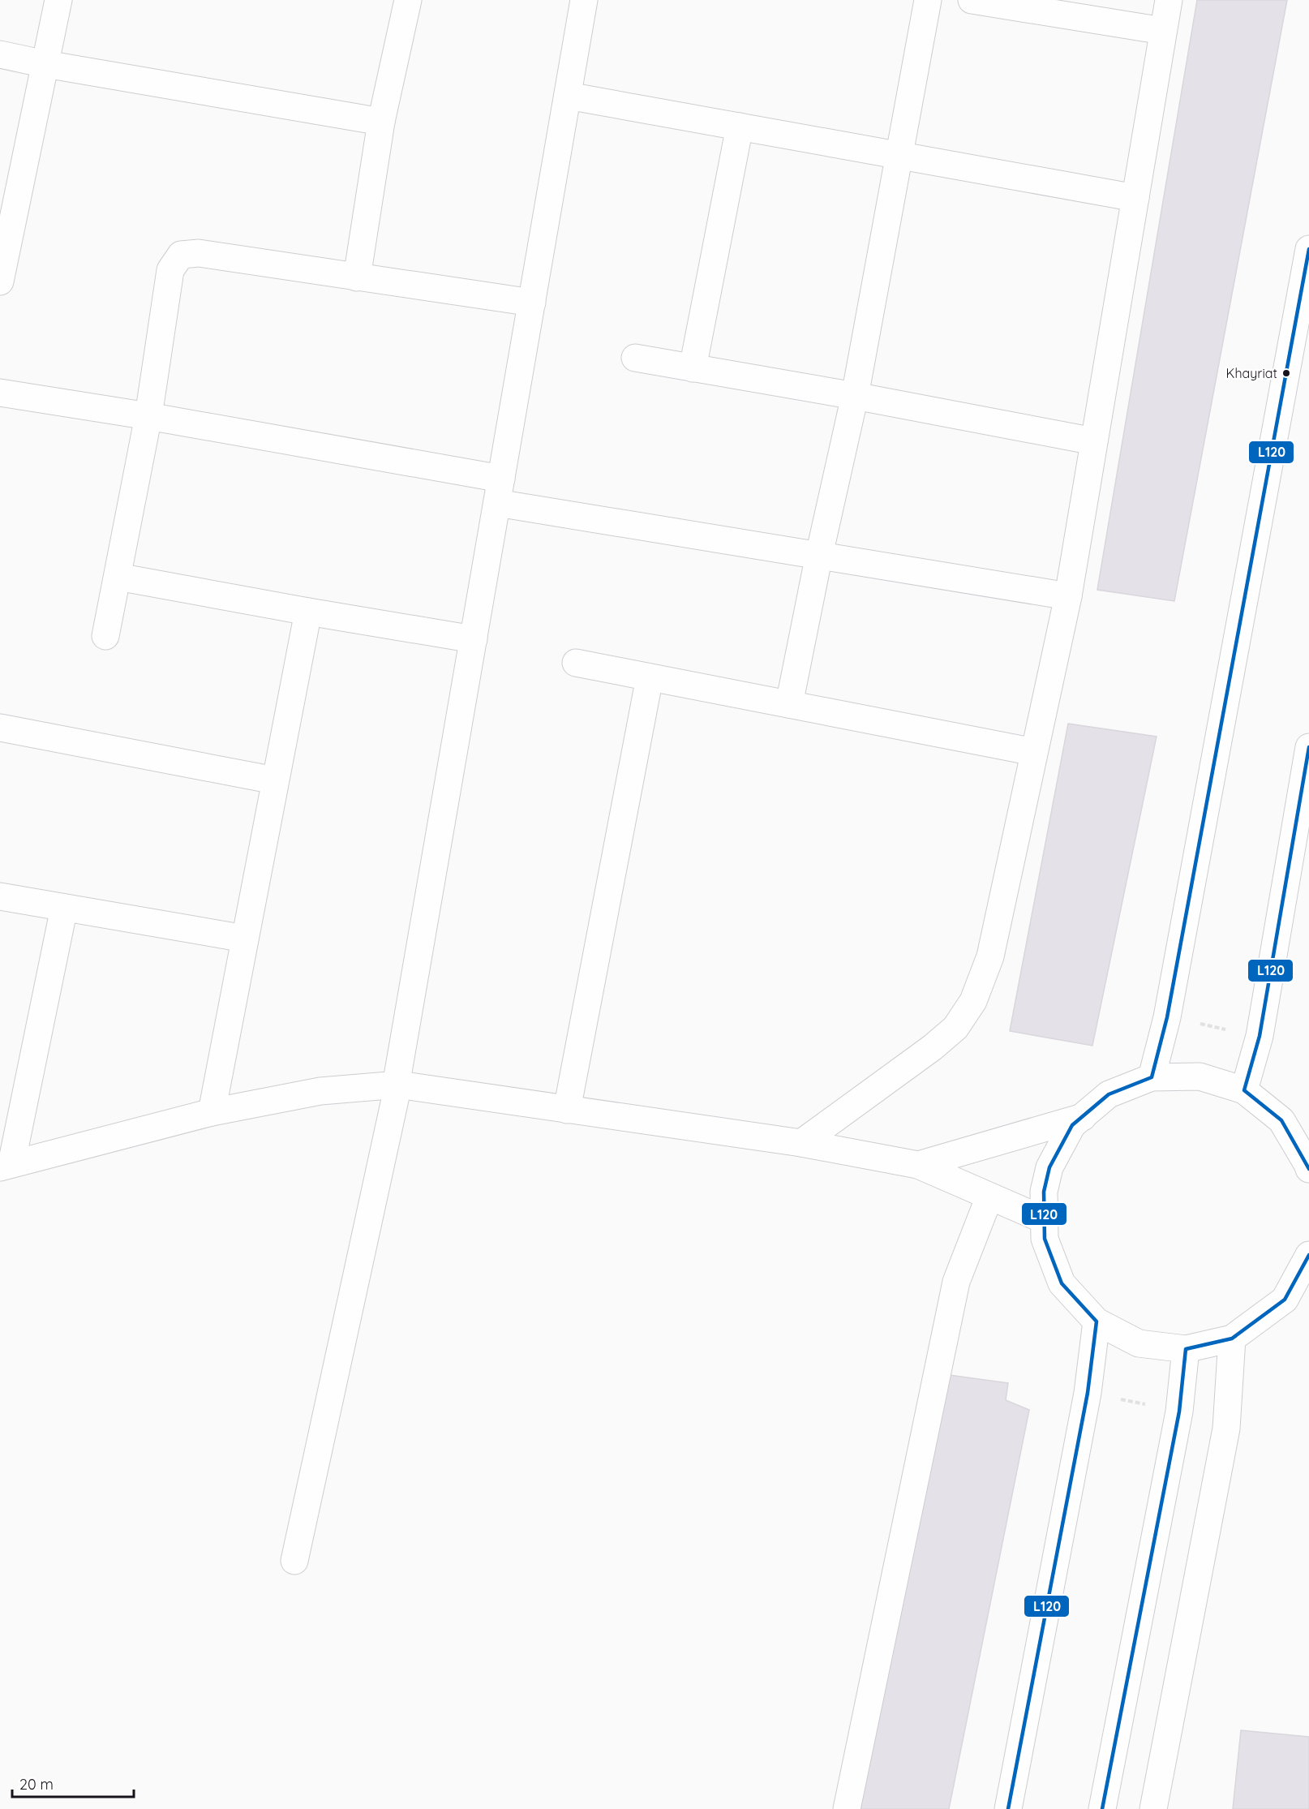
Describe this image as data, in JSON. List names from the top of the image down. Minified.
{"places":["Khayriat"],"lines":["transit line L120"],"scale_bar":"20 m"}
